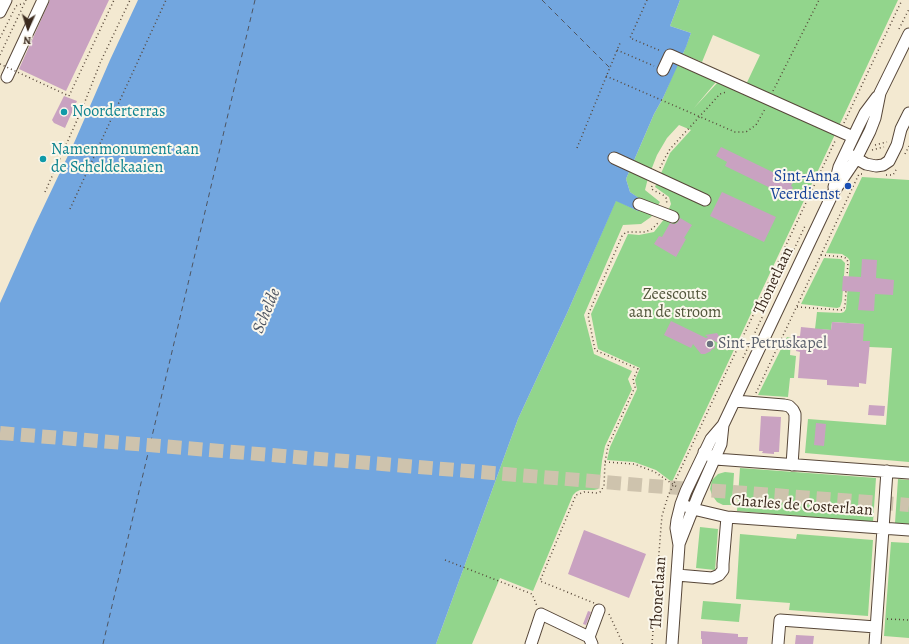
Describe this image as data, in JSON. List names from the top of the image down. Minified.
{"streets":{"street":["Thonetlaan","Charles de Costerlaan"]},"crossings":[["Thonetlaan","Charles de Costerlaan"]],"water":["Schelde"],"parks":["Zeescouts aan de stroom"],"places":["Noorderterras","Namenmonument aan de Scheldekaaien","Sint-Anna Veerdienst","Sint-Petruskapel"],"north":"bottom"}
